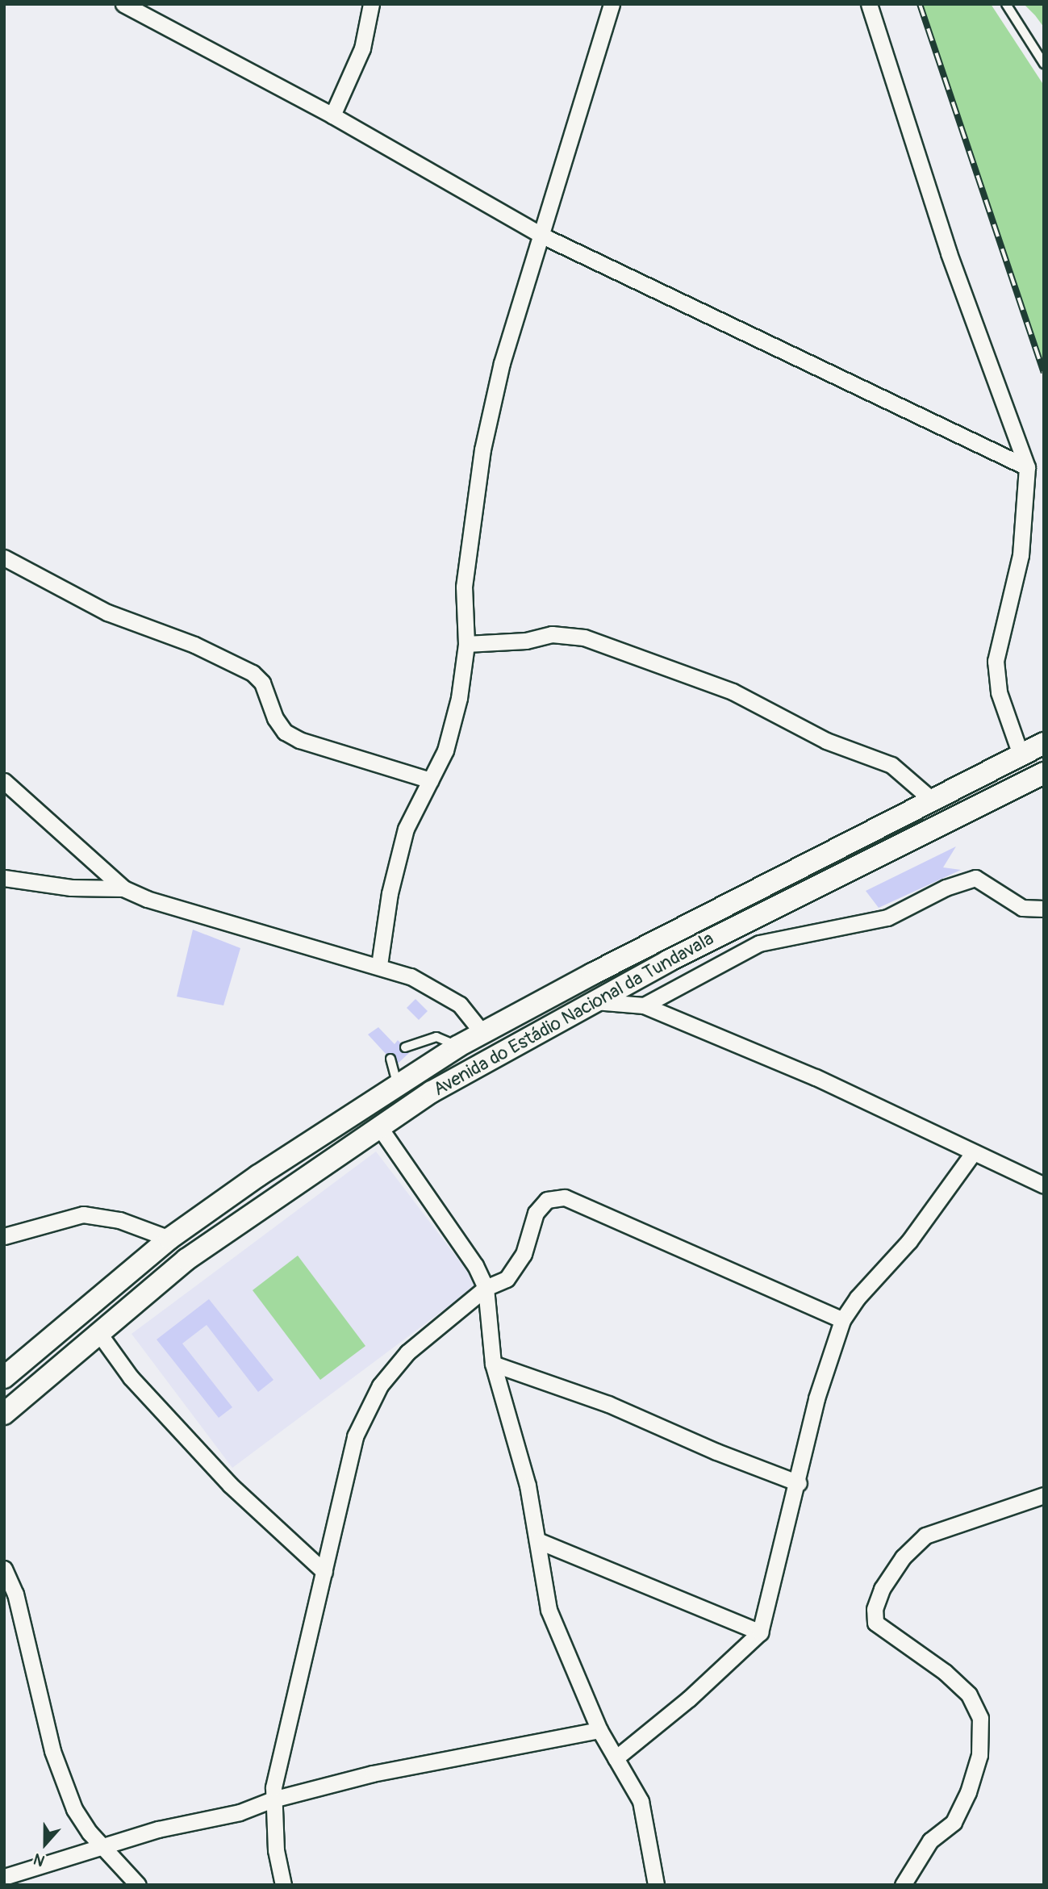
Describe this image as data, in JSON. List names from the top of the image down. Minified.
{"streets":{"street":["Avenida do Estádio Nacional da Tundavala"]},"north":"bottom"}
